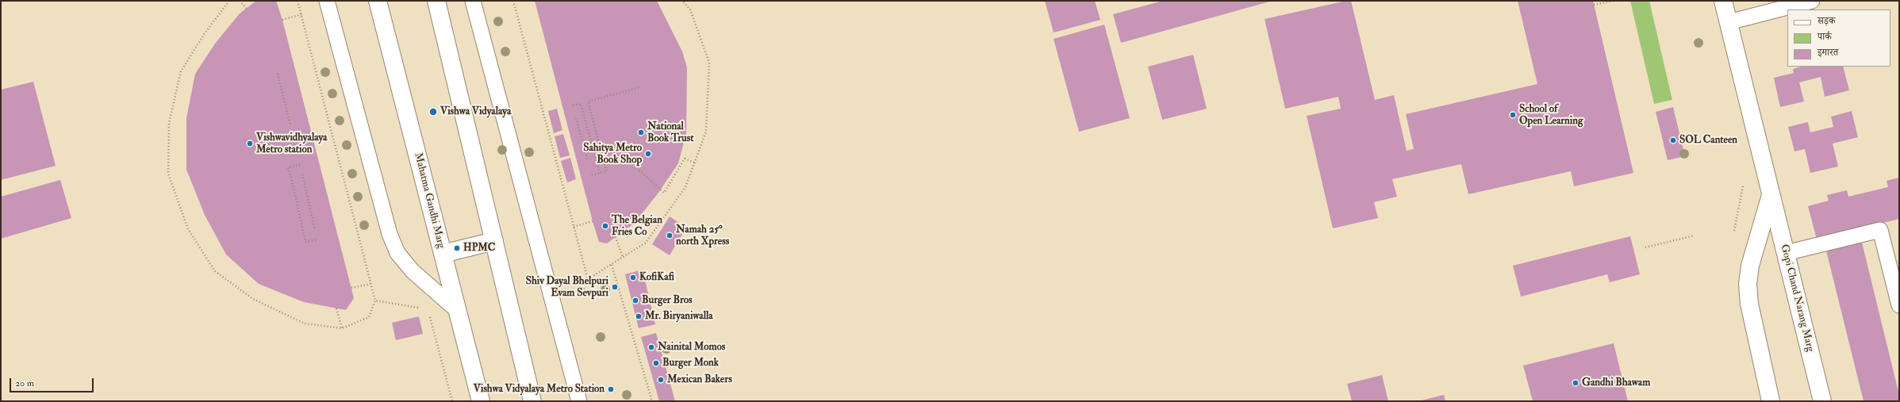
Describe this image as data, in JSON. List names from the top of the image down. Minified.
{"streets":{"main road":["Mahatma Gandhi Marg","Gopi Chand Narang Marg"]},"places":["Vishwa Vidyalaya","School of Open Learning","National Book Trust","SOL Canteen","Vishwavidhyalaya Metro station","Sahitya Metro Book Shop","The Belgian Fries Co","Namah 25° north Xpress","HPMC","KofiKafi","Shiv Dayal Bhelpuri Evam Sevpuri","Burger Bros","Mr. Biryaniwalla","Nainital Momos","Burger Monk","Mexican Bakers","Gandhi Bhawam","Vishwa Vidyalaya Metro Station"],"legend":["सड़क","पार्क","इमारत"],"scale_bar":"20 m"}
